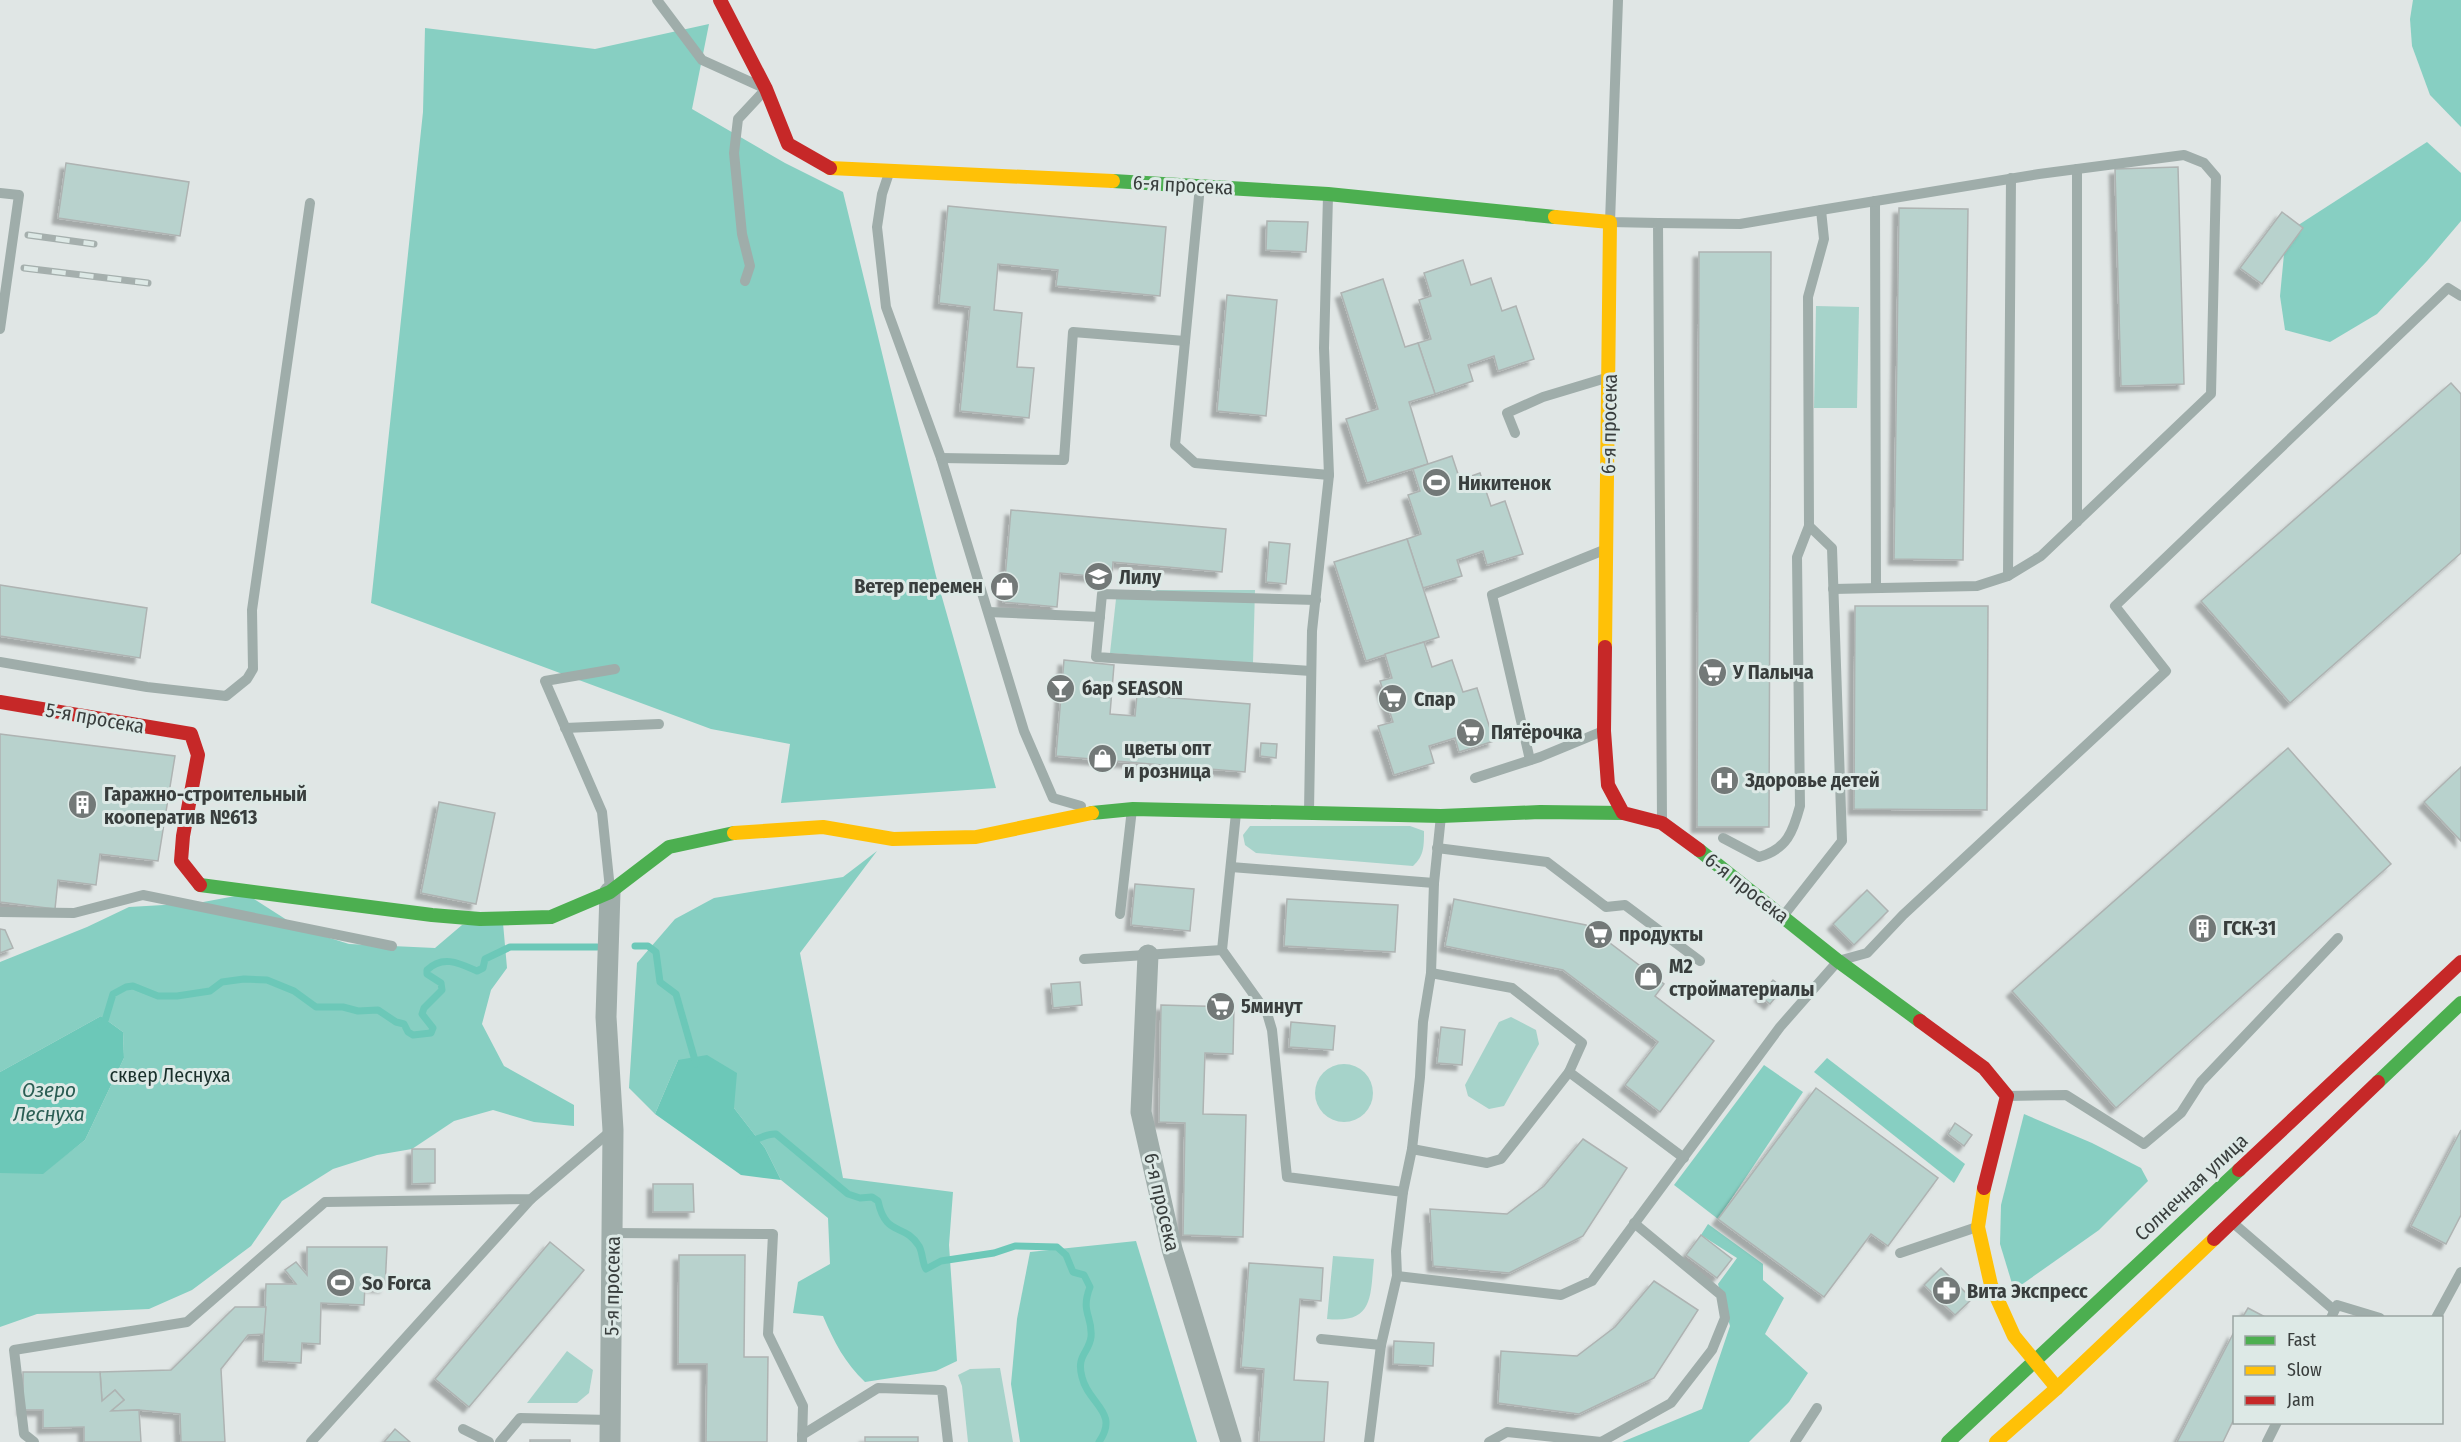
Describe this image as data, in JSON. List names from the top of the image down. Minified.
{"streets":{"street":["6-я просека","5-я просека","Солнечная улица"]},"water":["Озеро Леснуха"],"parks":["сквер Леснуха"],"places":{"sports":["Никитенок","So Forca"],"school or university":["Лилу"],"shop":["Ветер перемен","цветы опт и розница","М2 стройматериалы"],"supermarket":["У Палыча","Спар","Пятёрочка","продукты","5минут"],"bar":["бар SEASON"],"hospital":["Здоровье детей"],"building":["Гаражно-строительный кооператив №613","ГСК-31"],"pharmacy":["Вита Экспресс"]},"legend":["Fast","Slow","Jam"]}
